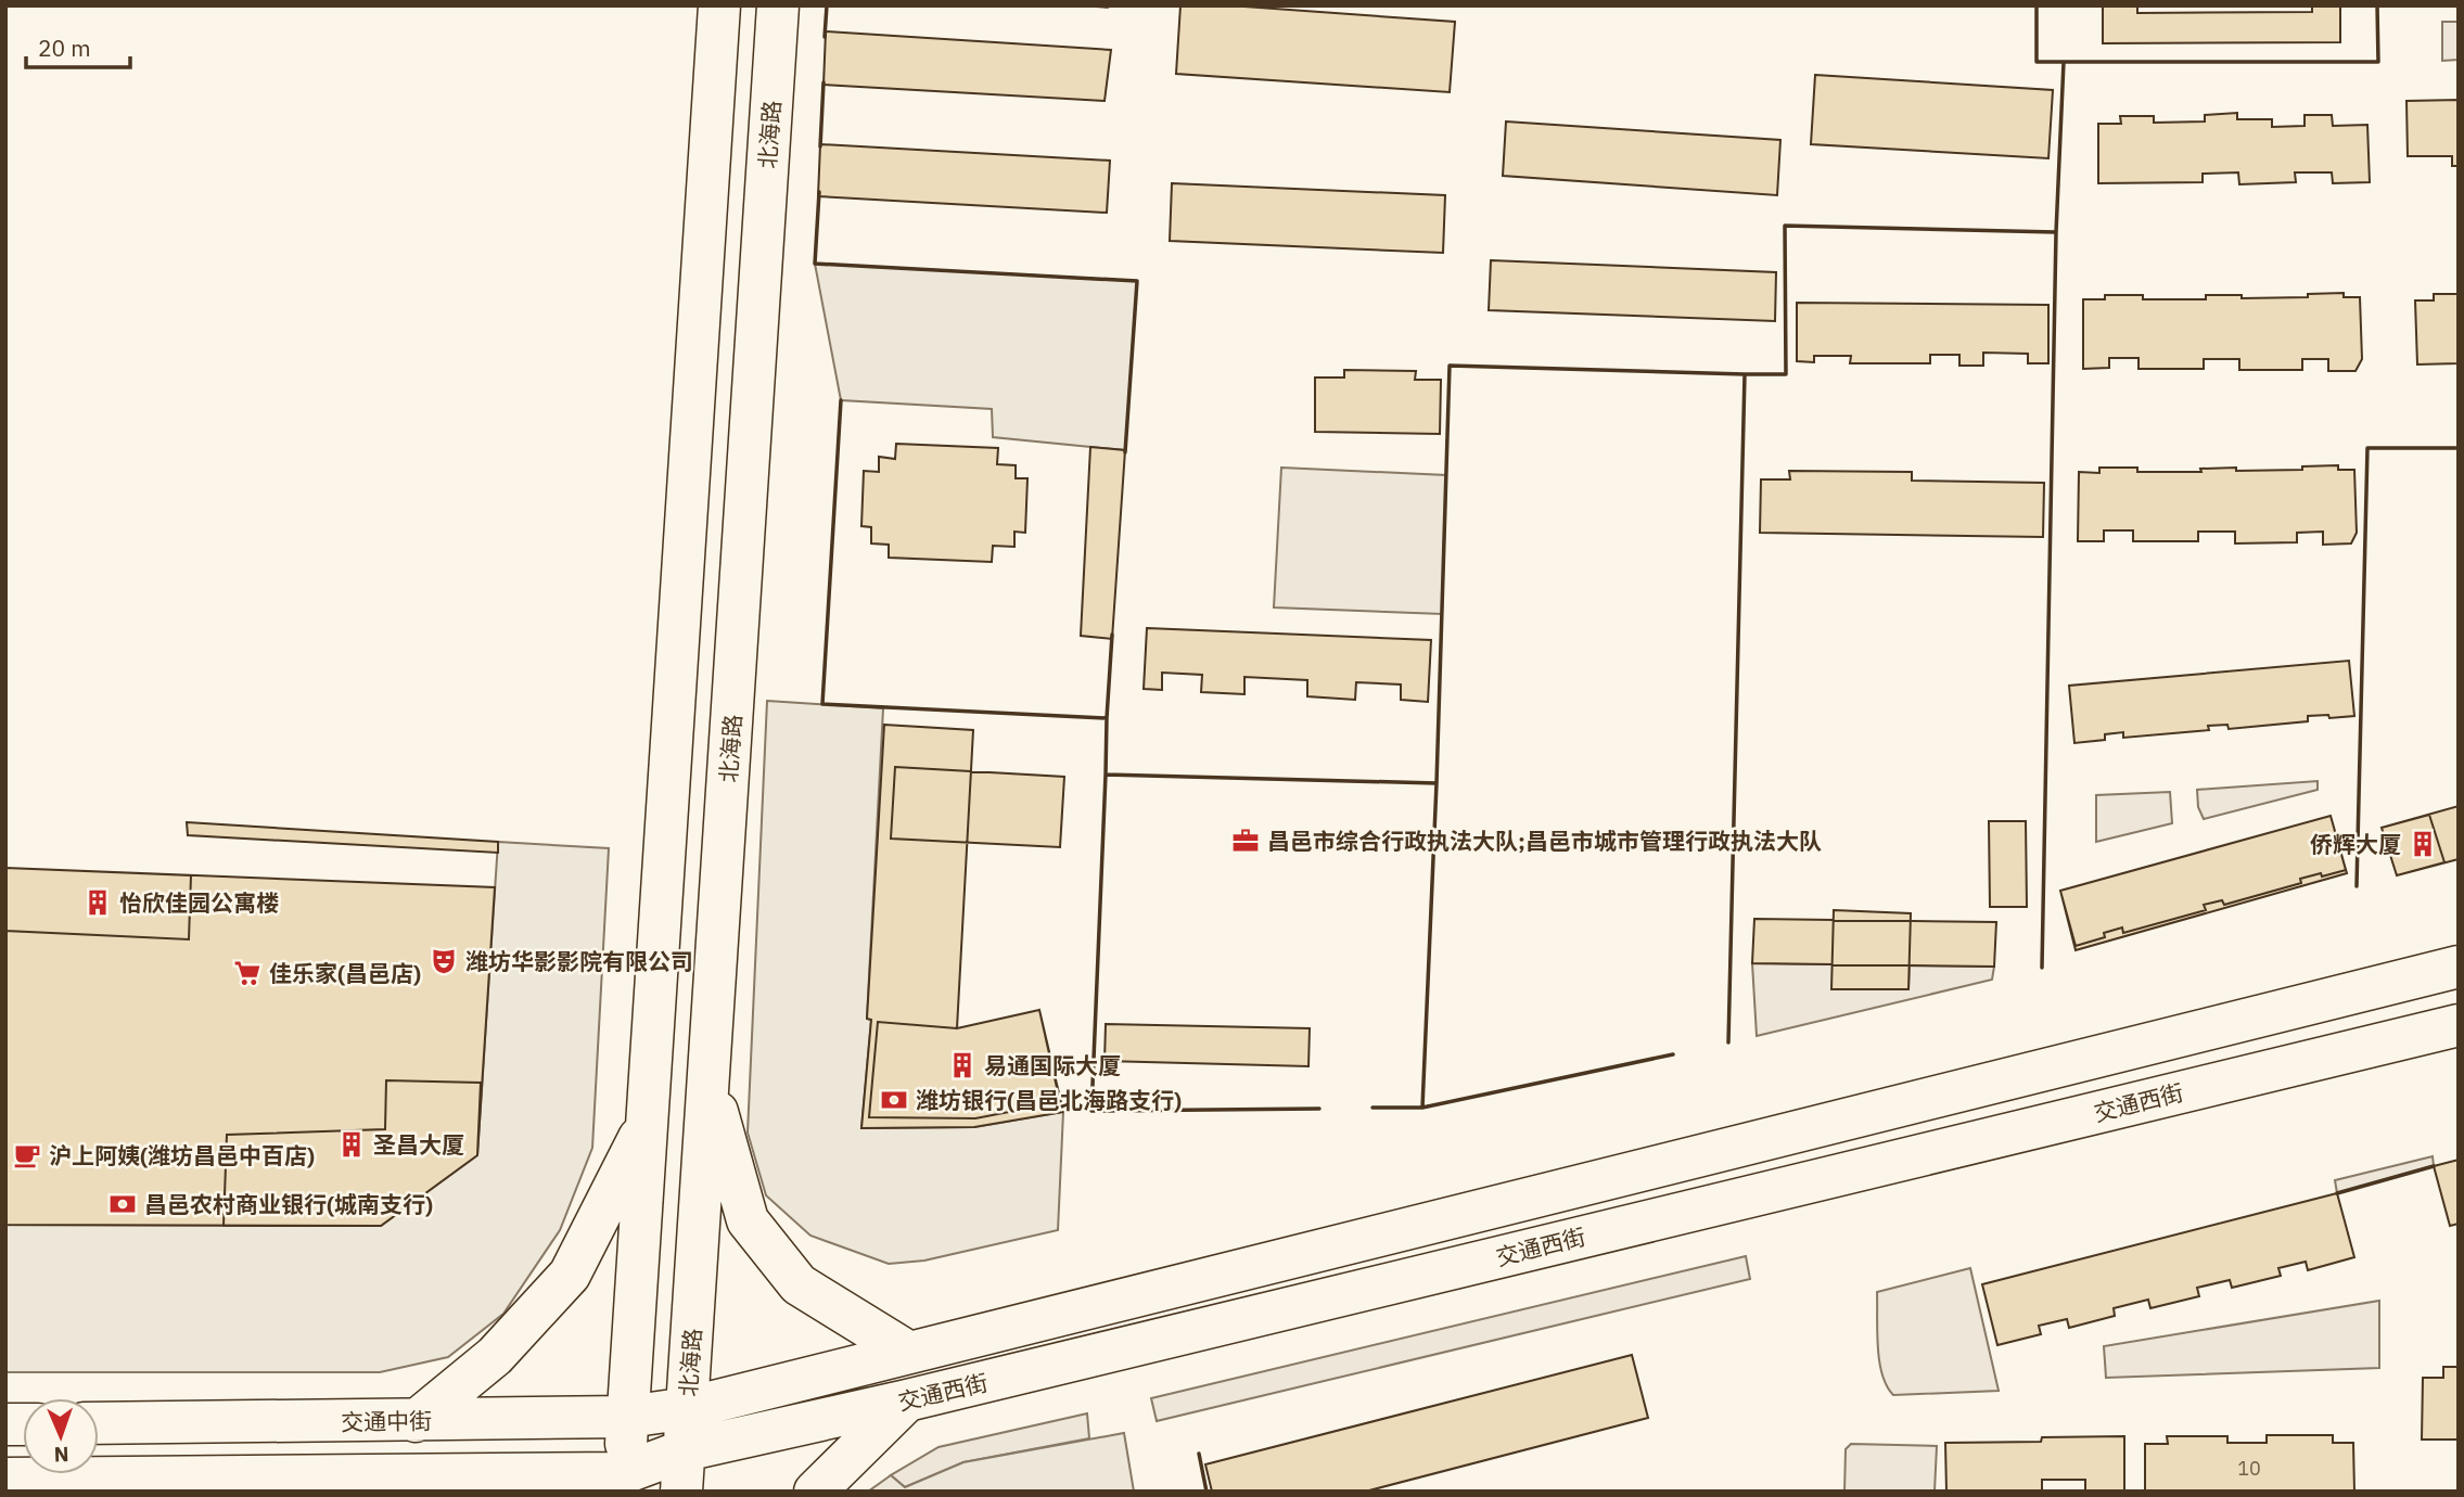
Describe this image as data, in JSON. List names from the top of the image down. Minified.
{"streets":{"main road":["北海路","交通西街","交通中街"]},"crossings":[["北海路","交通西街"],["北海路","交通中街"],["交通西街","交通中街"]],"places":{"office":["昌邑市综合行政执法大队;昌邑市城市管理行政执法大队"],"building":["侨辉大厦","怡欣佳园公寓楼","易通国际大厦","圣昌大厦"],"theatre":["潍坊华影影院有限公司"],"supermarket":["佳乐家(昌邑店)"],"bank":["潍坊银行(昌邑北海路支行)","昌邑农村商业银行(城南支行)"],"cafe":["沪上阿姨(潍坊昌邑中百店)"]},"house_numbers":["10"],"scale_bar":"20 m","north":"bottom"}
